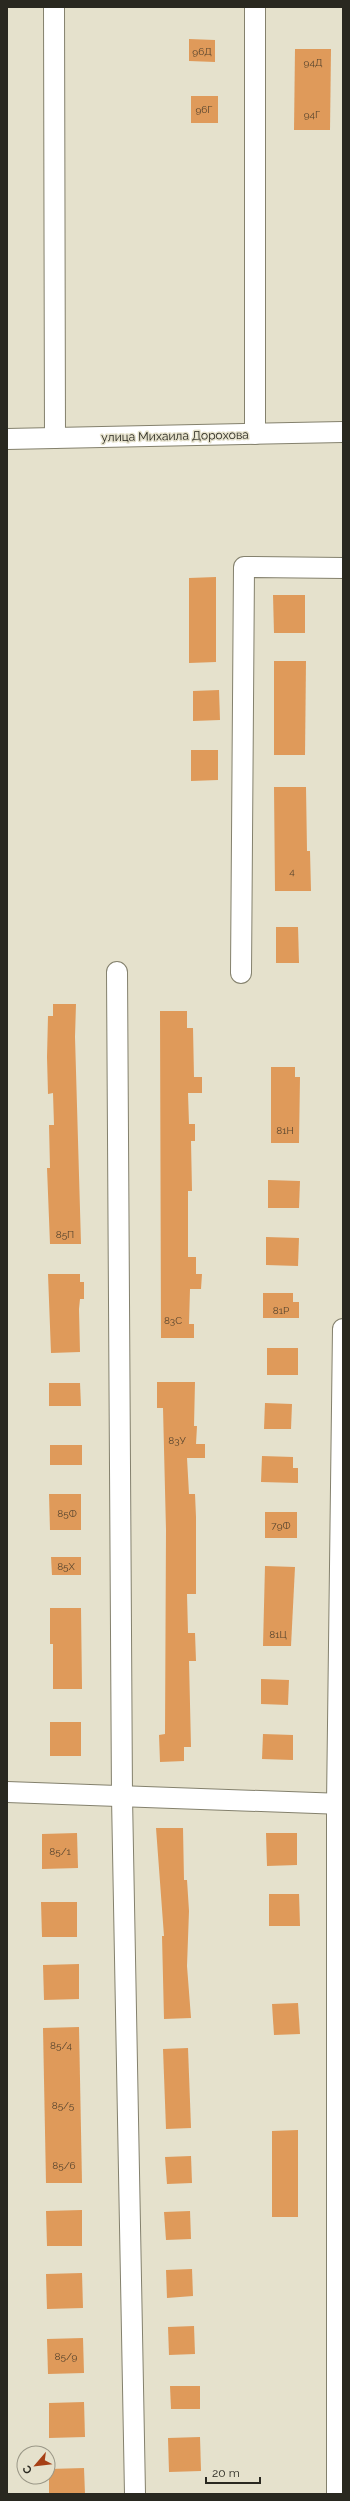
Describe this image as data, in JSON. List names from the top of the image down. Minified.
{"streets":{"street":["улица Михаила Дорохова"]},"house_numbers":["96Д","94Д","96Г","94Г","4","81Н","85П","81Р","83С","83У","85Ф","79Ф","85Х","81Ц","85/1","85/4","85/5","85/6","85/9"],"scale_bar":"20 m","north":"bottom left"}
